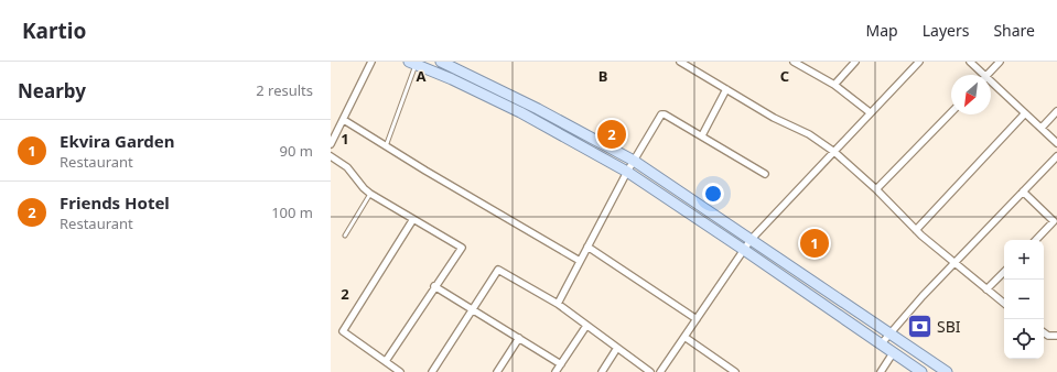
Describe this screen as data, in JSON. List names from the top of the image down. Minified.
{"places":{"bank":["SBI"]},"north":"bottom left","page":{"header":"Kartio","nav":["Map","Layers","Share"],"heading":["Nearby","2 results"],"pins":["2","1"],"list":[{"mark":"1","name":"Ekvira Garden","note":"Restaurant","value":"90 m"},{"mark":"2","name":"Friends Hotel","note":"Restaurant","value":"100 m"}],"map_buttons":["+","−"]},"grid":{"columns":["A","B","C"],"rows":["1","2"]}}
